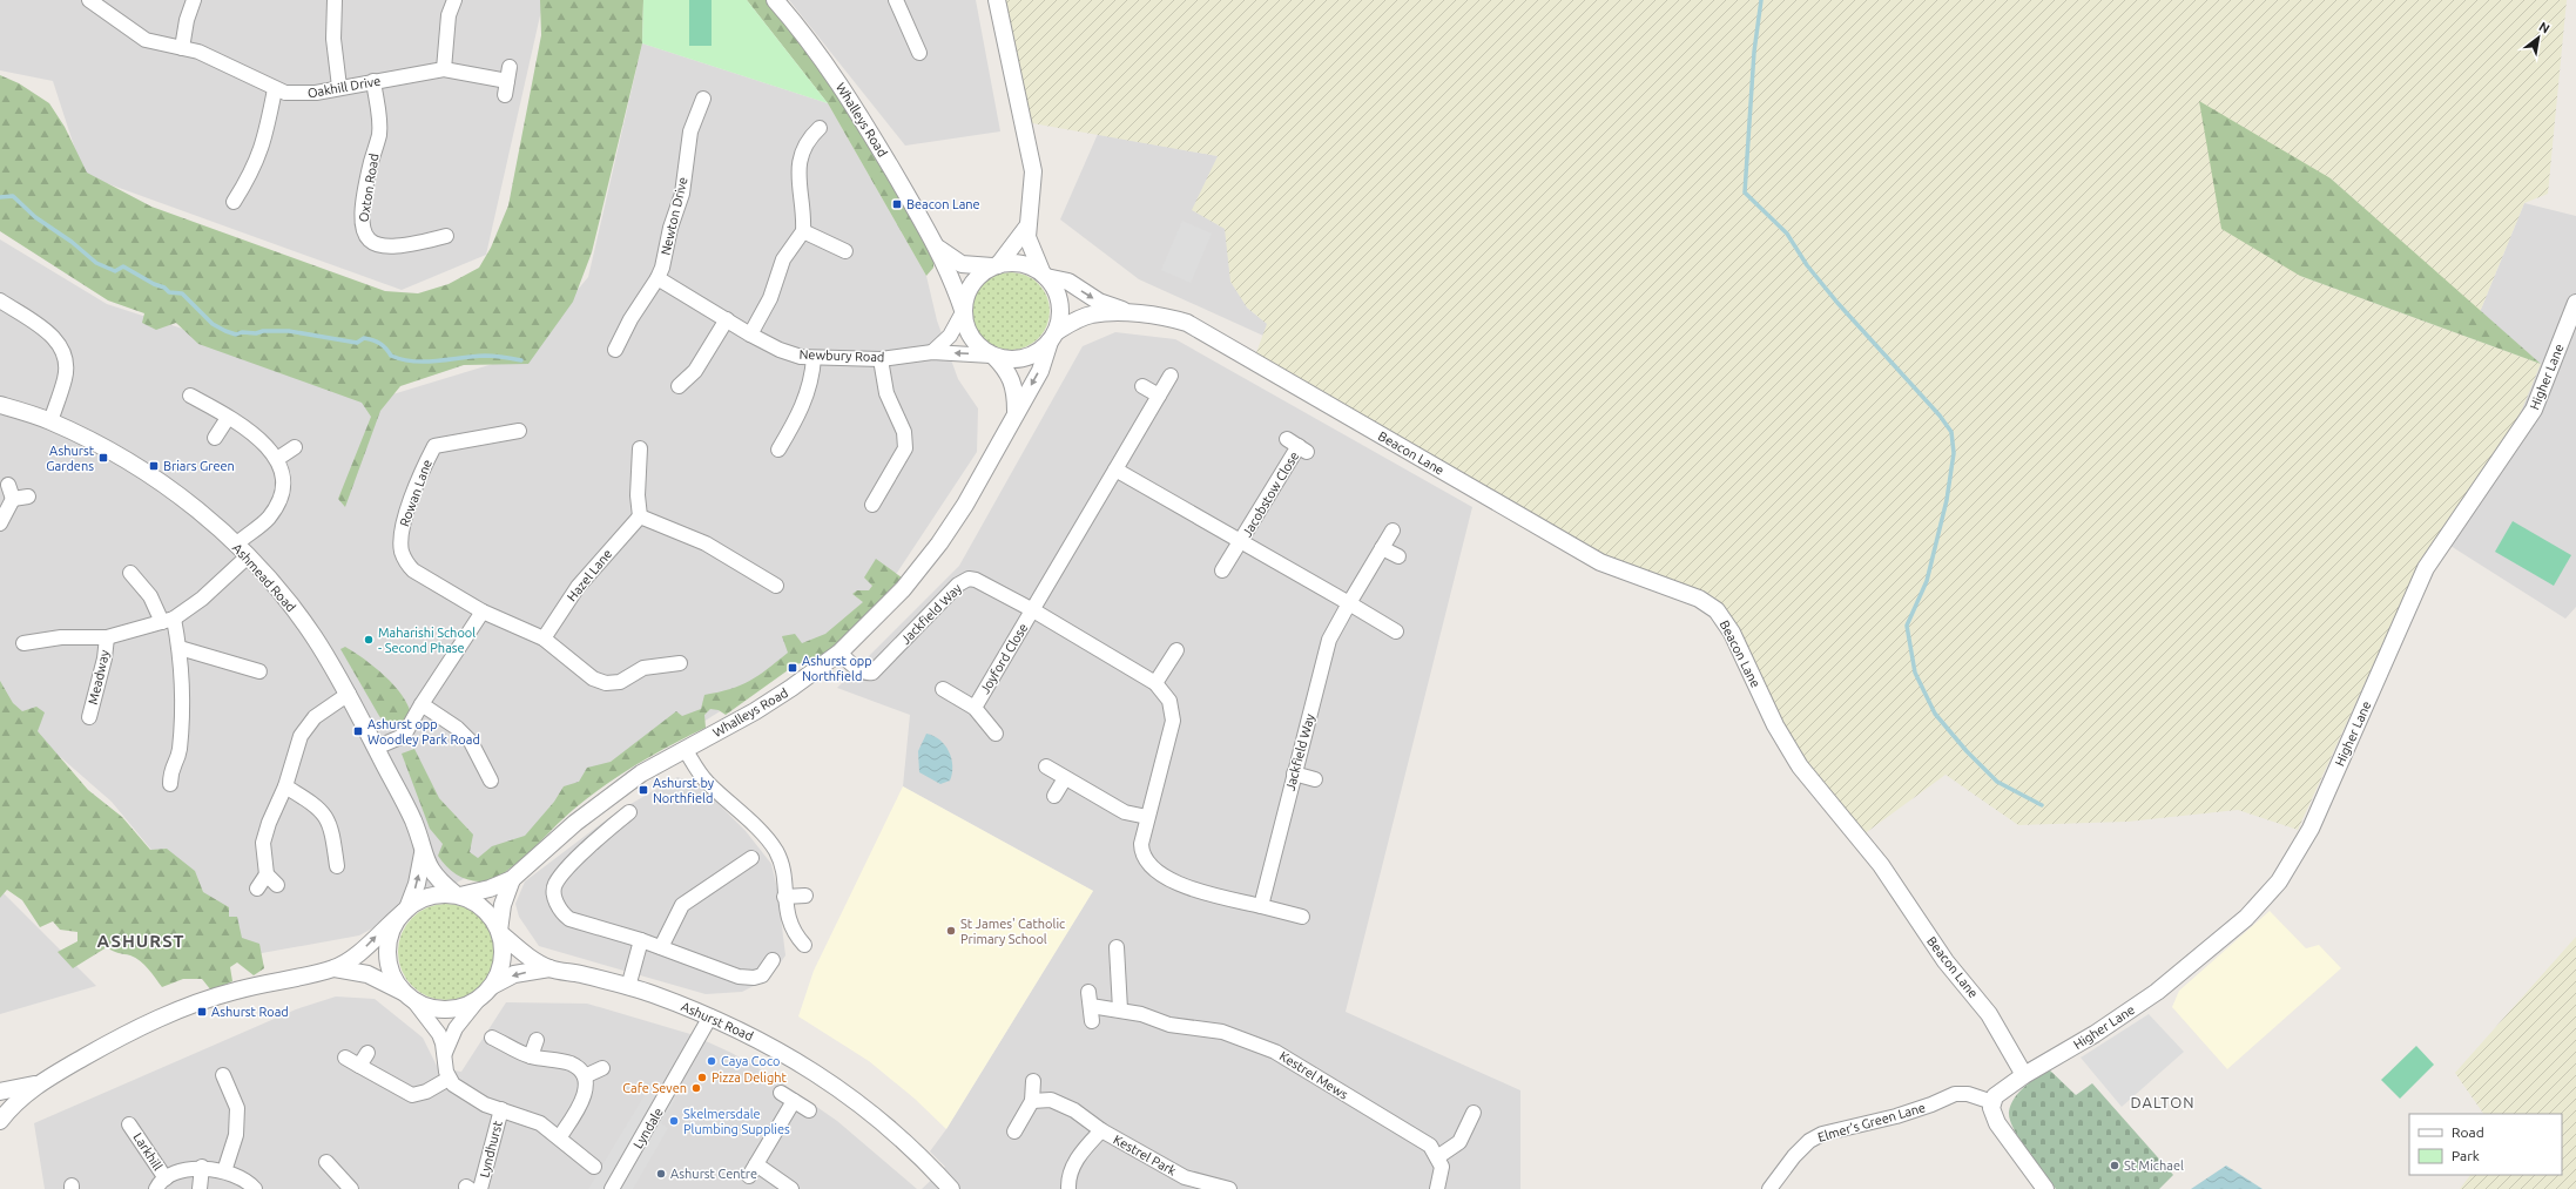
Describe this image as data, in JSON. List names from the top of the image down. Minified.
{"streets":{"street":["Oakhill Drive","Whalleys Road","Oxton Road","Newton Drive","Newbury Road","Higher Lane","Beacon Lane","Rowan Lane","Jacobstow Close","Hazel Lane","Ashmead Road","Jackfield Way","Joyford Close","Meadway","Ashurst Road","Kestrel Mews","Elmer's Green Lane","Lyndale","Lyndhurst","Larkhill","Kestrel Park"]},"crossings":[["Oakhill Drive","Oxton Road"],["Whalleys Road","Newbury Road"],["Whalleys Road","Beacon Lane"],["Whalleys Road","Ashmead Road"],["Whalleys Road","Jackfield Way"],["Whalleys Road","Ashurst Road"],["Newton Drive","Newbury Road"],["Newbury Road","Beacon Lane"],["Higher Lane","Beacon Lane"],["Ashmead Road","Ashurst Road"],["Jackfield Way","Joyford Close"],["Ashurst Road","Lyndale"]],"districts":["ASHURST","DALTON"],"places":{"transit":["Beacon Lane","Ashurst Gardens","Briars Green","Ashurst opp Northfield","Ashurst opp Woodley Park Road","Ashurst by Northfield","Ashurst Road"],"other":["Maharishi School - Second Phase","St James' Catholic Primary School","Caya Coco","Pizza Delight","Cafe Seven","Skelmersdale Plumbing Supplies","St Michael","Ashurst Centre"]},"legend":["Road","Park"],"north":"top right"}
